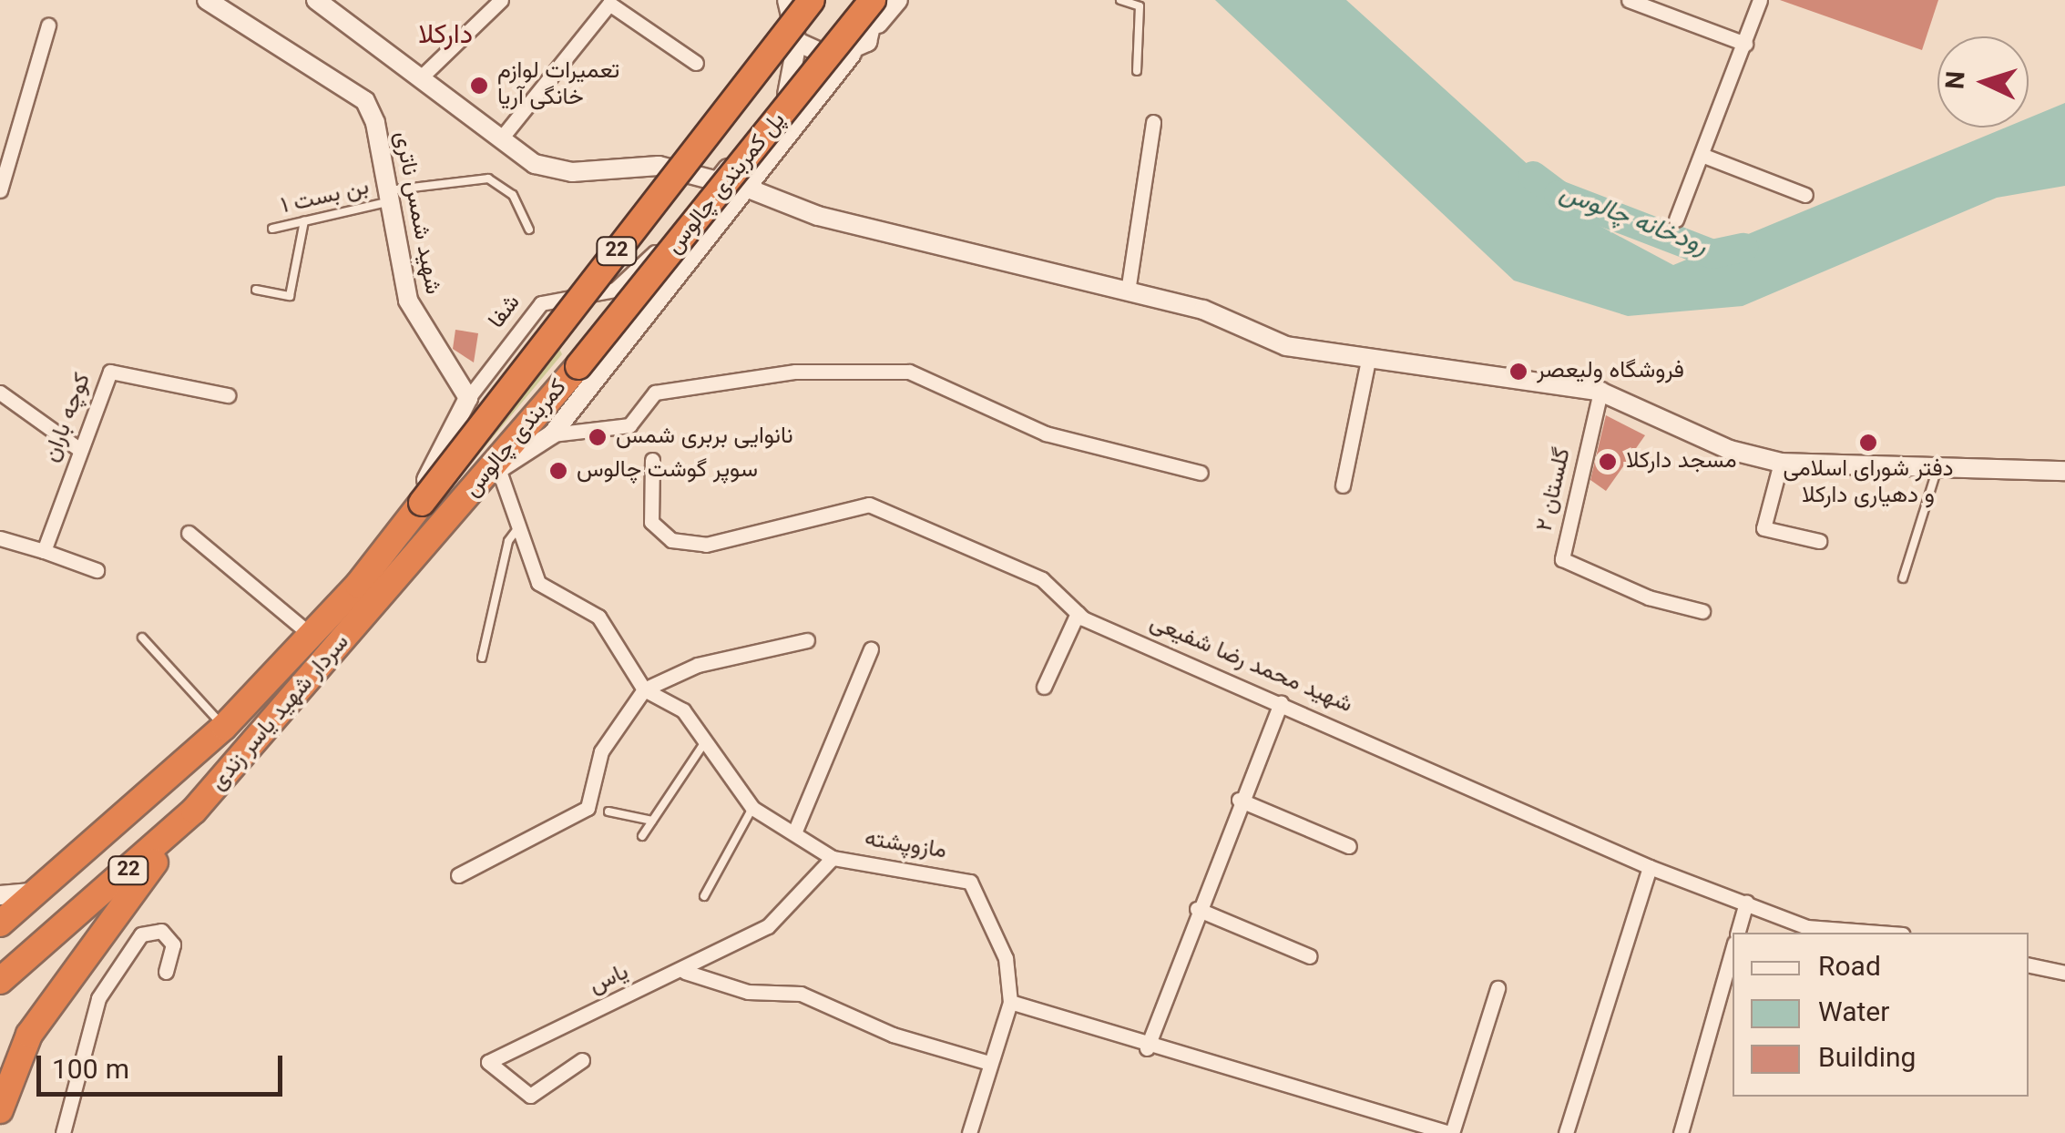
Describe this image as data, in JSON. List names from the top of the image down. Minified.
{"streets":{"highway":["پل کمربندی چالوس","22","کمربندی چالوس","سردار شهید یاسر زندی"],"street":["شهید شمس ناتری","شفا","کوچه باران","گلستان ۲","شهید محمد رضا شفیعی","مازوپشته","یاس"],"lane":["بن بست ۱"]},"crossings":[["پل کمربندی چالوس","کمربندی چالوس"],["بن بست ۱","شهید شمس ناتری"],["شهید شمس ناتری","شفا"],["کمربندی چالوس","سردار شهید یاسر زندی"],["کمربندی چالوس","مازوپشته"],["مازوپشته","یاس"]],"districts":["دارکلا"],"water":["رودخانه چالوس"],"places":["تعمیرات لوازم خانگی آریا","فروشگاه ولیعصر","نانوایی بربری شمس","دفتر شورای اسلامی و دهیاری دارکلا","مسجد دارکلا","سوپر گوشت چالوس"],"legend":["Road","Water","Building"],"scale_bar":"100 m","north":"left"}
